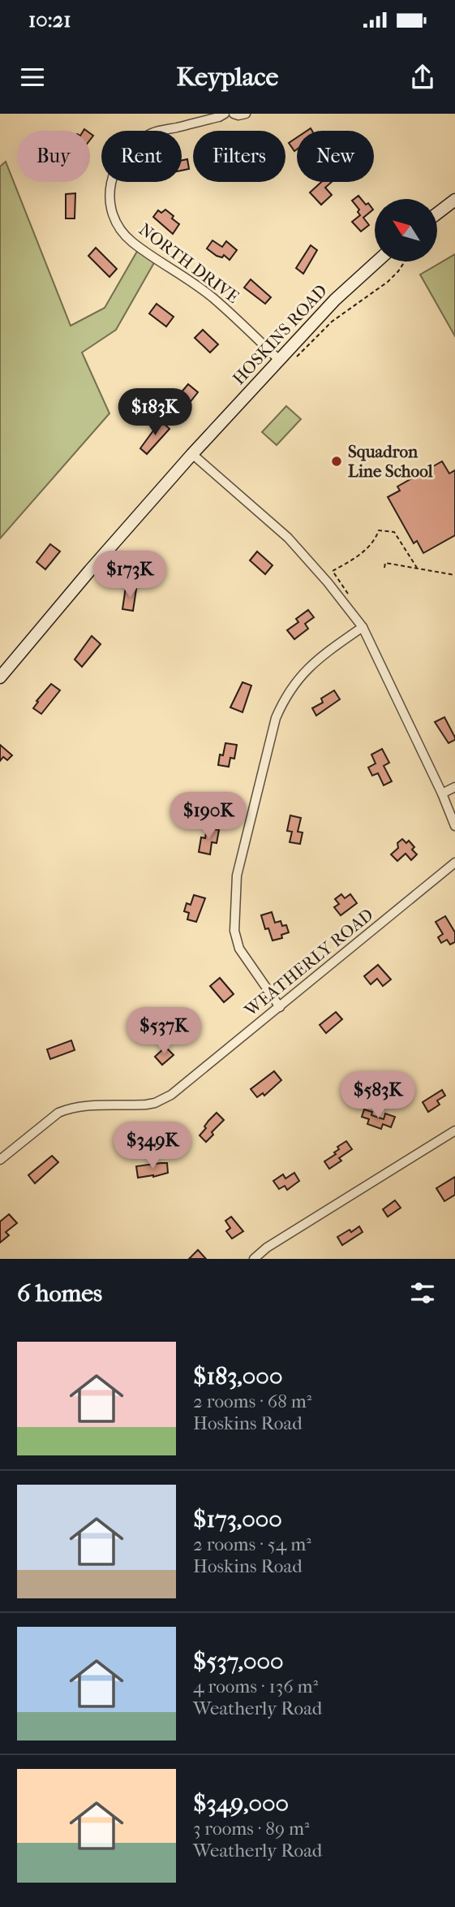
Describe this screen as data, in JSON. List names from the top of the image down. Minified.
{"streets":{"street":["NORTH DRIVE","HOSKINS ROAD","WEATHERLY ROAD"]},"crossings":[["NORTH DRIVE","HOSKINS ROAD"]],"places":["Squadron Line School"],"north":"top left","page":{"status":"10:21","header":"Keyplace","chip":["Buy","Rent","Filters","New"],"price":["$183K","$173K","$190K","$537K","$583K","$349K"],"heading":"6 homes","list":[{"name":"$183,000","note":"2 rooms · 68 m² · Hoskins Road"},{"name":"$173,000","note":"2 rooms · 54 m² · Hoskins Road"},{"name":"$537,000","note":"4 rooms · 136 m² · Weatherly Road"},{"name":"$349,000","note":"3 rooms · 89 m² · Weatherly Road"}]}}
